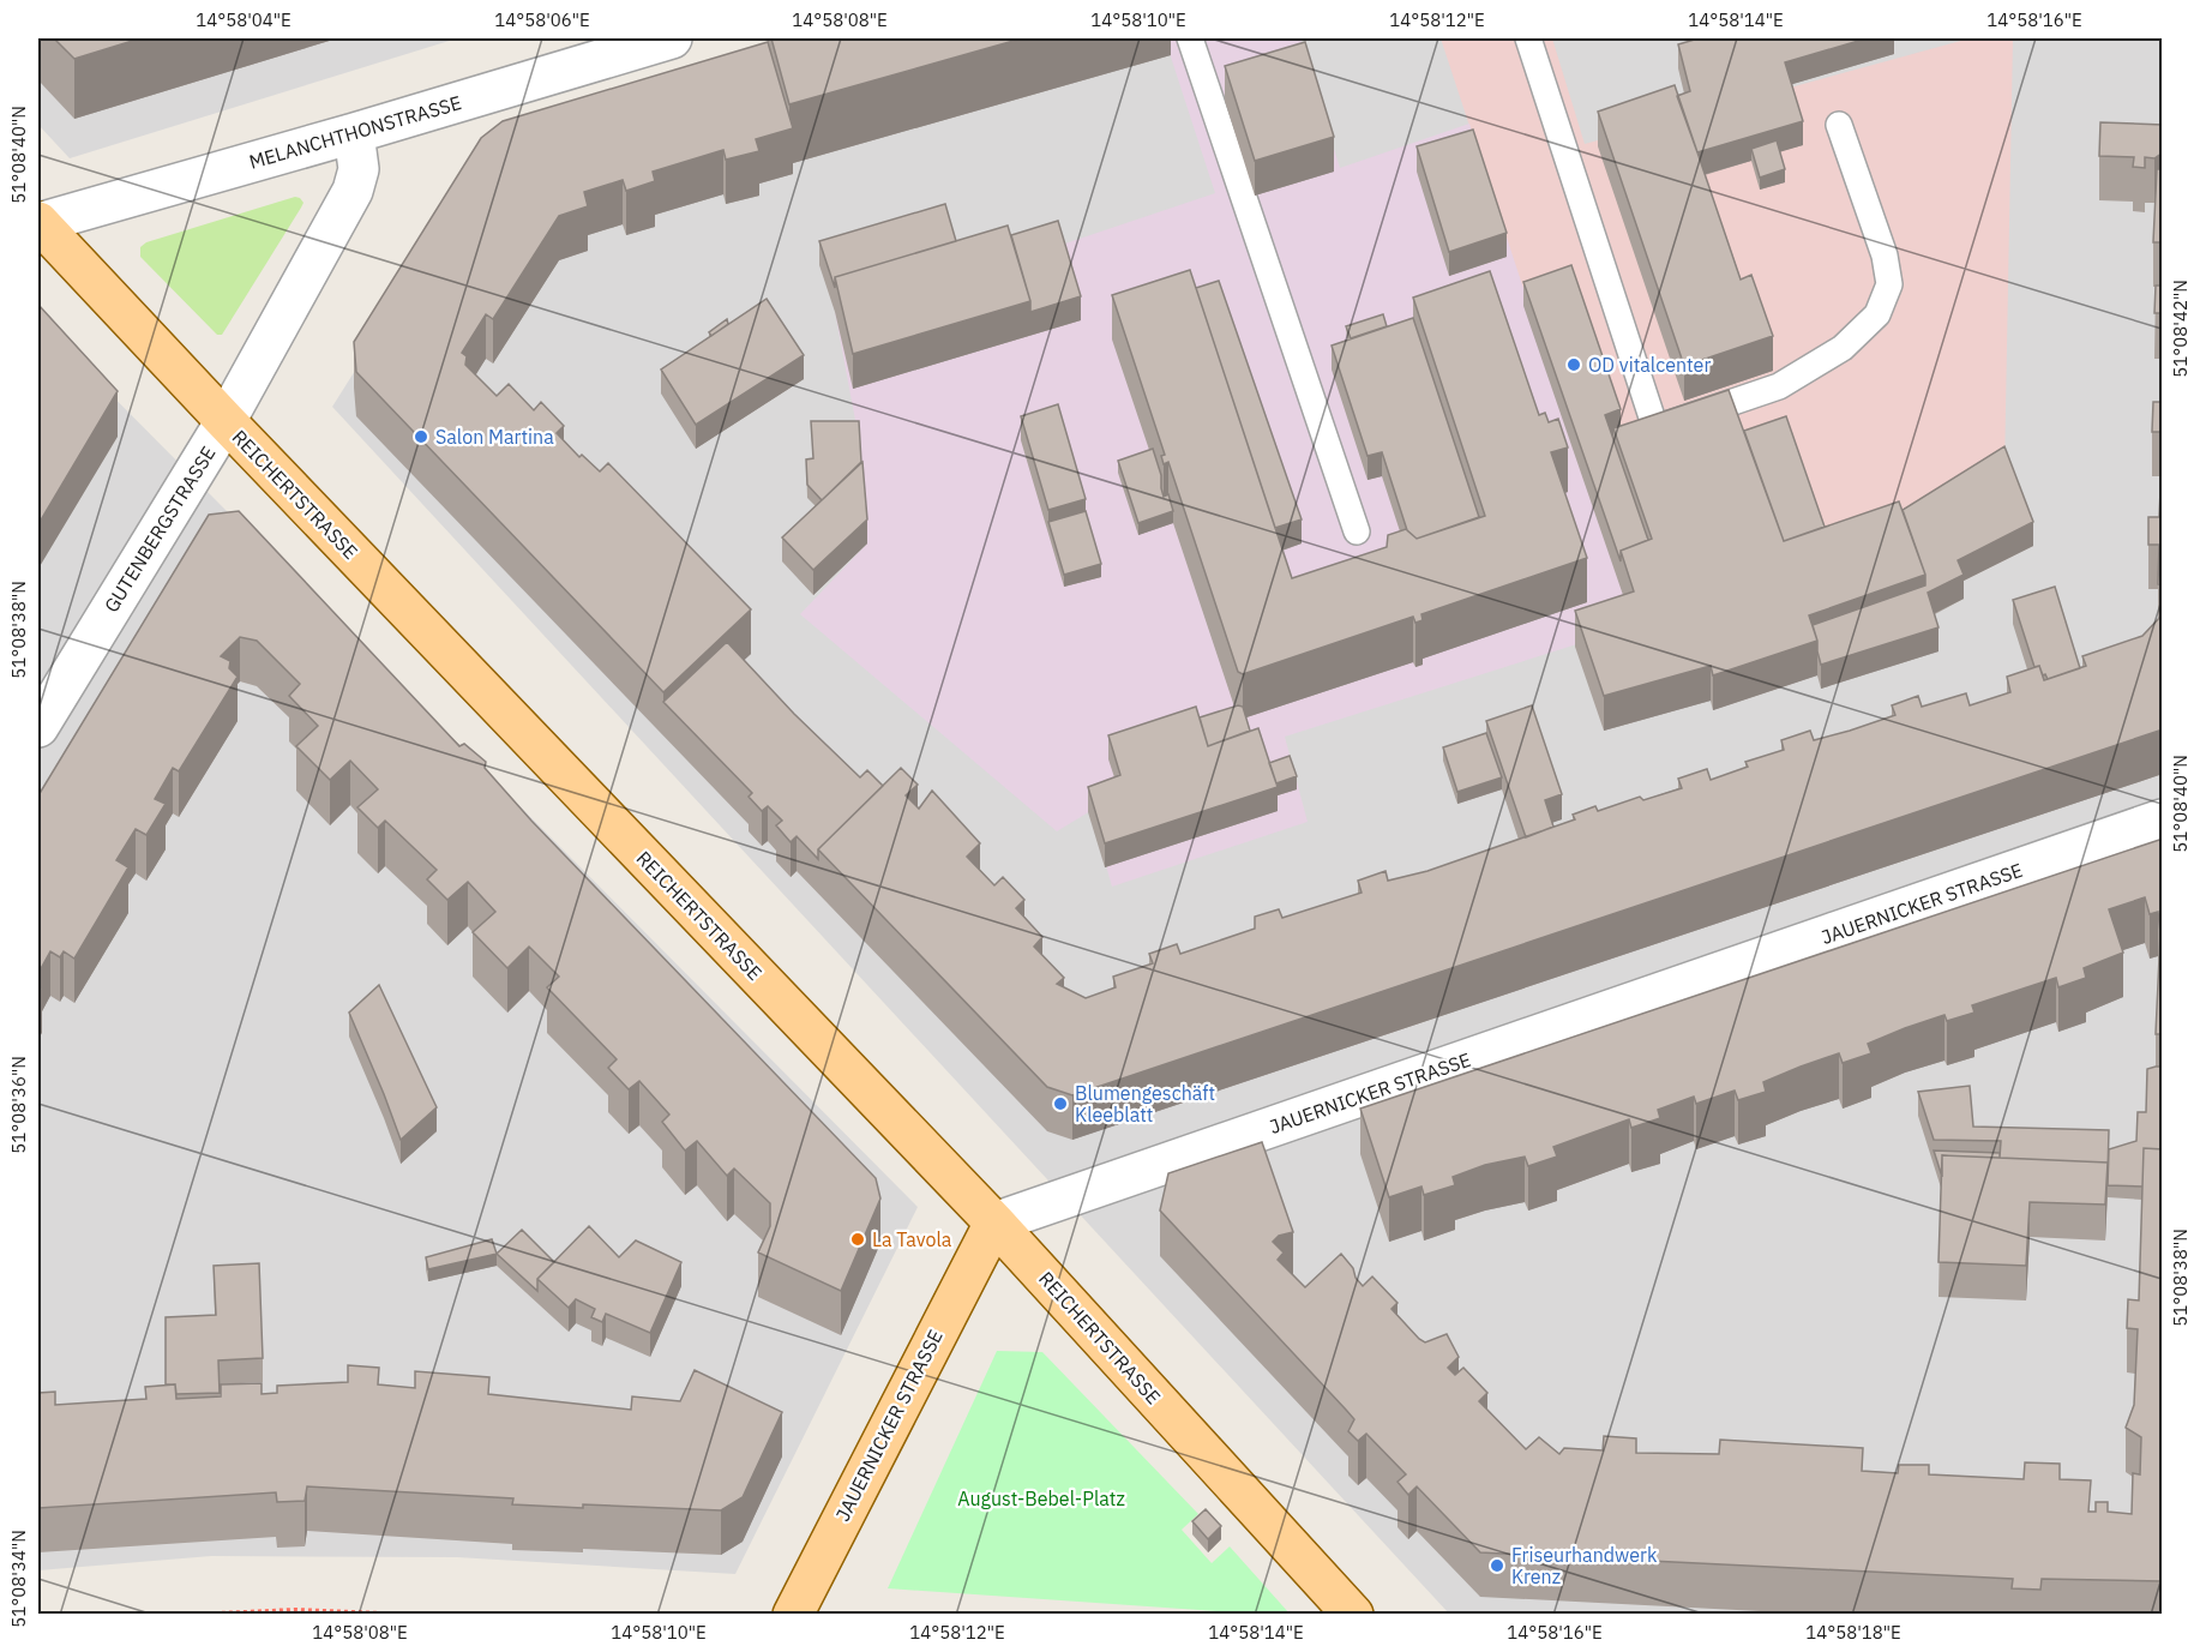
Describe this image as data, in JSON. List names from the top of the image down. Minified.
{"streets":{"main road":["REICHERTSTRASSE","JAUERNICKER STRASSE"],"street":["MELANCHTHONSTRASSE","GUTENBERGSTRASSE"]},"crossings":[["MELANCHTHONSTRASSE","REICHERTSTRASSE"],["MELANCHTHONSTRASSE","GUTENBERGSTRASSE"],["REICHERTSTRASSE","GUTENBERGSTRASSE"],["REICHERTSTRASSE","JAUERNICKER STRASSE"]],"parks":["August-Bebel-Platz"],"places":["OD vitalcenter","Salon Martina","Blumengeschäft Kleeblatt","La Tavola","Friseurhandwerk Krenz"],"coordinates":["14°58'04\"E","14°58'06\"E","14°58'08\"E","14°58'10\"E","14°58'12\"E","14°58'14\"E","14°58'16\"E","51°08'40\"N","51°08'42\"N","51°08'38\"N","51°08'36\"N","51°08'34\"N","14°58'18\"E"]}
